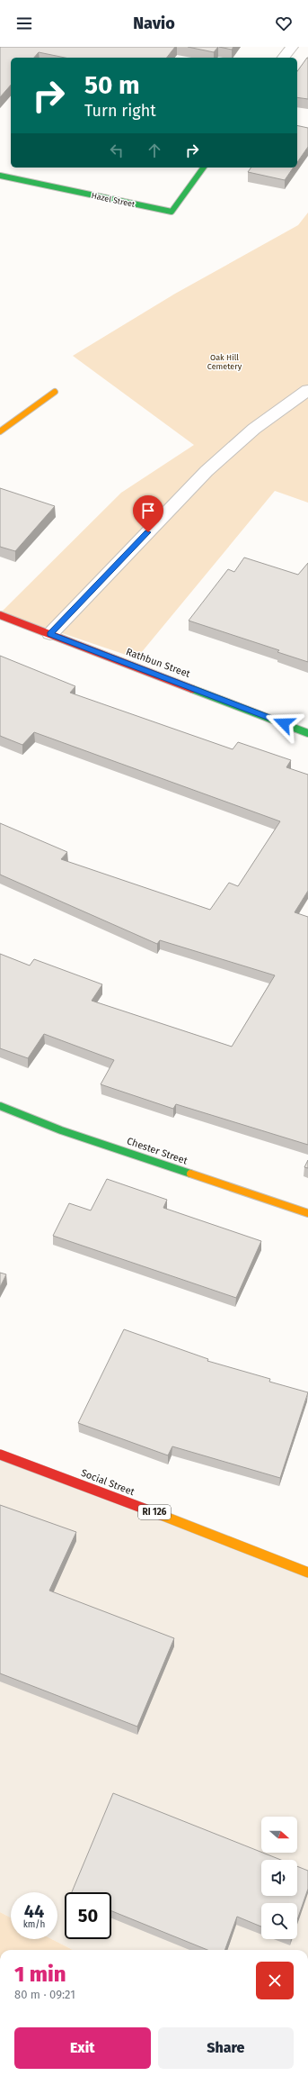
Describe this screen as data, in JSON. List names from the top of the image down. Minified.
{"streets":{"street":["Hazel Street","Rathbun Street","Chester Street","Social Street","RI 126"]},"parks":["Oak Hill Cemetery"],"north":"right","page":{"header":"Navio","turn":["50 m","Turn right"],"speed":"44 km/h","limit":"50","heading":["1 min","80 m · 09:21"],"buttons":["Exit","Share"]}}
